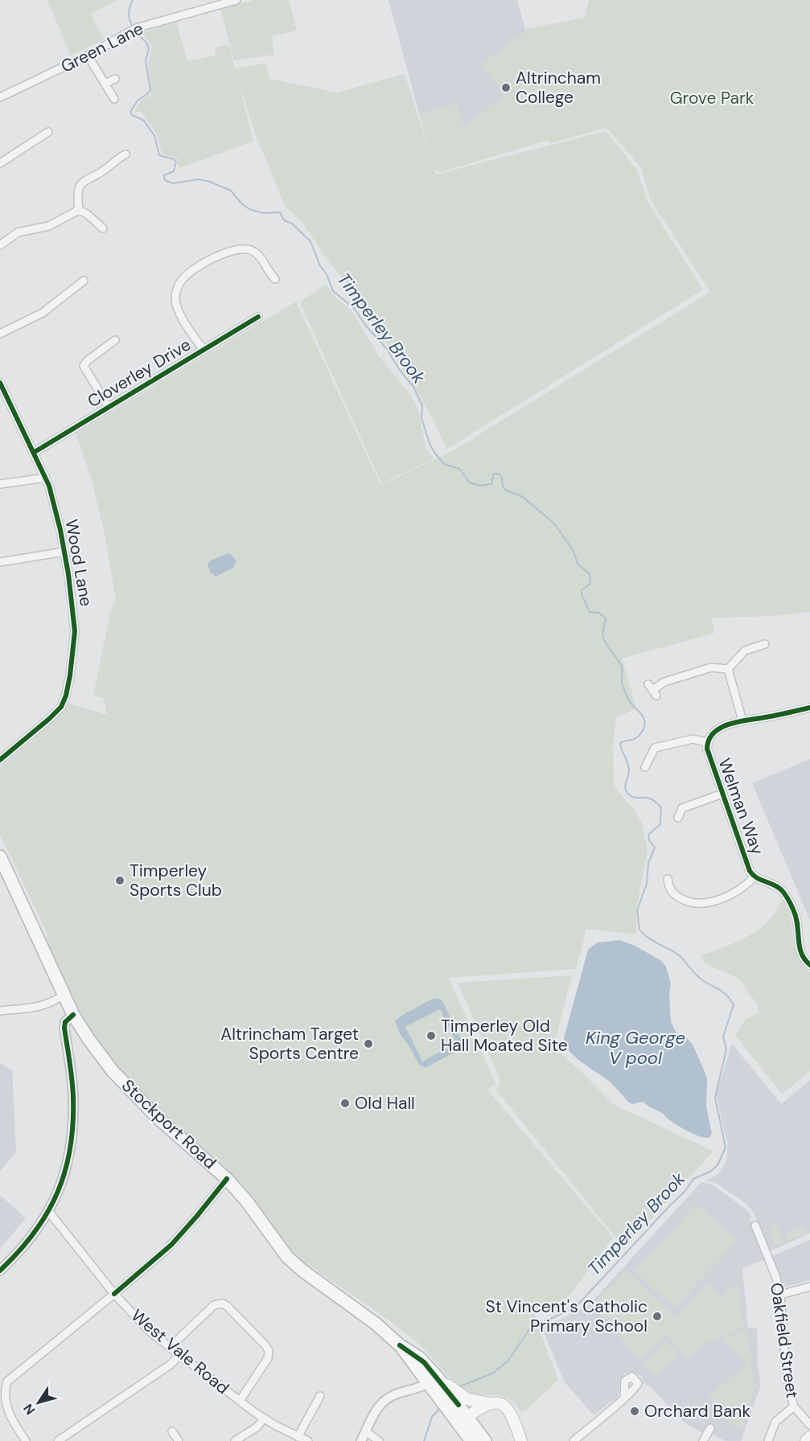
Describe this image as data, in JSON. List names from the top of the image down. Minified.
{"streets":{"highway":["Stockport Road"],"street":["Green Lane","Cloverley Drive","Wood Lane","Welman Way","Oakfield Street","West Vale Road"]},"crossings":[["Cloverley Drive","Wood Lane"]],"water":["Timperley Brook","King George V pool"],"parks":["Grove Park"],"places":["Altrincham College","Timperley Sports Club","Timperley Old Hall Moated Site","Altrincham Target Sports Centre","Old Hall","St Vincent's Catholic Primary School","Orchard Bank"],"north":"bottom left"}
